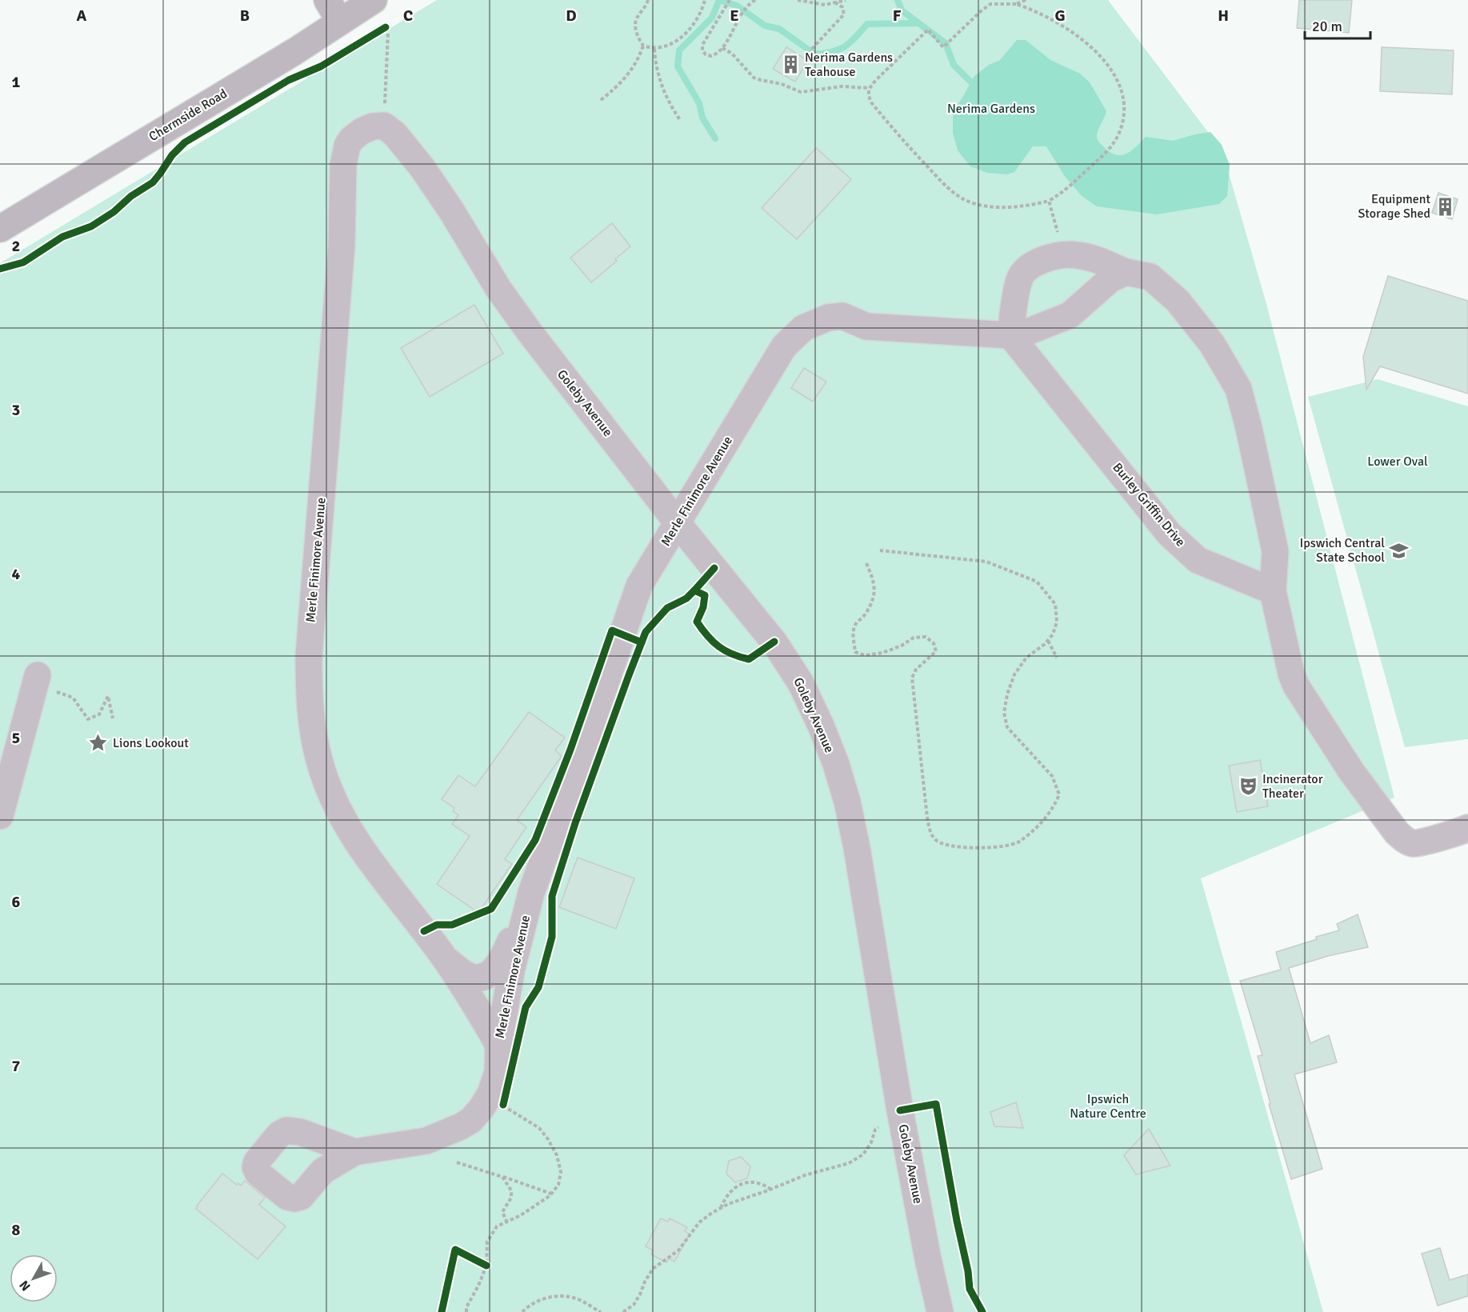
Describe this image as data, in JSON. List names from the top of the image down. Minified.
{"streets":{"main road":["Chermside Road"],"lane":["Goleby Avenue","Merle Finimore Avenue","Burley Griffin Drive"]},"crossings":[["Goleby Avenue","Merle Finimore Avenue"],["Merle Finimore Avenue","Burley Griffin Drive"]],"parks":["Nerima Gardens","Lower Oval","Ipswich Nature Centre"],"places":{"building":["Nerima Gardens Teahouse","Equipment Storage Shed"],"school or university":["Ipswich Central State School"],"place":["Lions Lookout"],"theatre":["Incinerator Theater"]},"scale_bar":"20 m","north":"bottom left","grid":{"columns":["A","B","C","D","E","F","G","H"],"rows":["1","2","3","4","5","6","7","8"]}}
